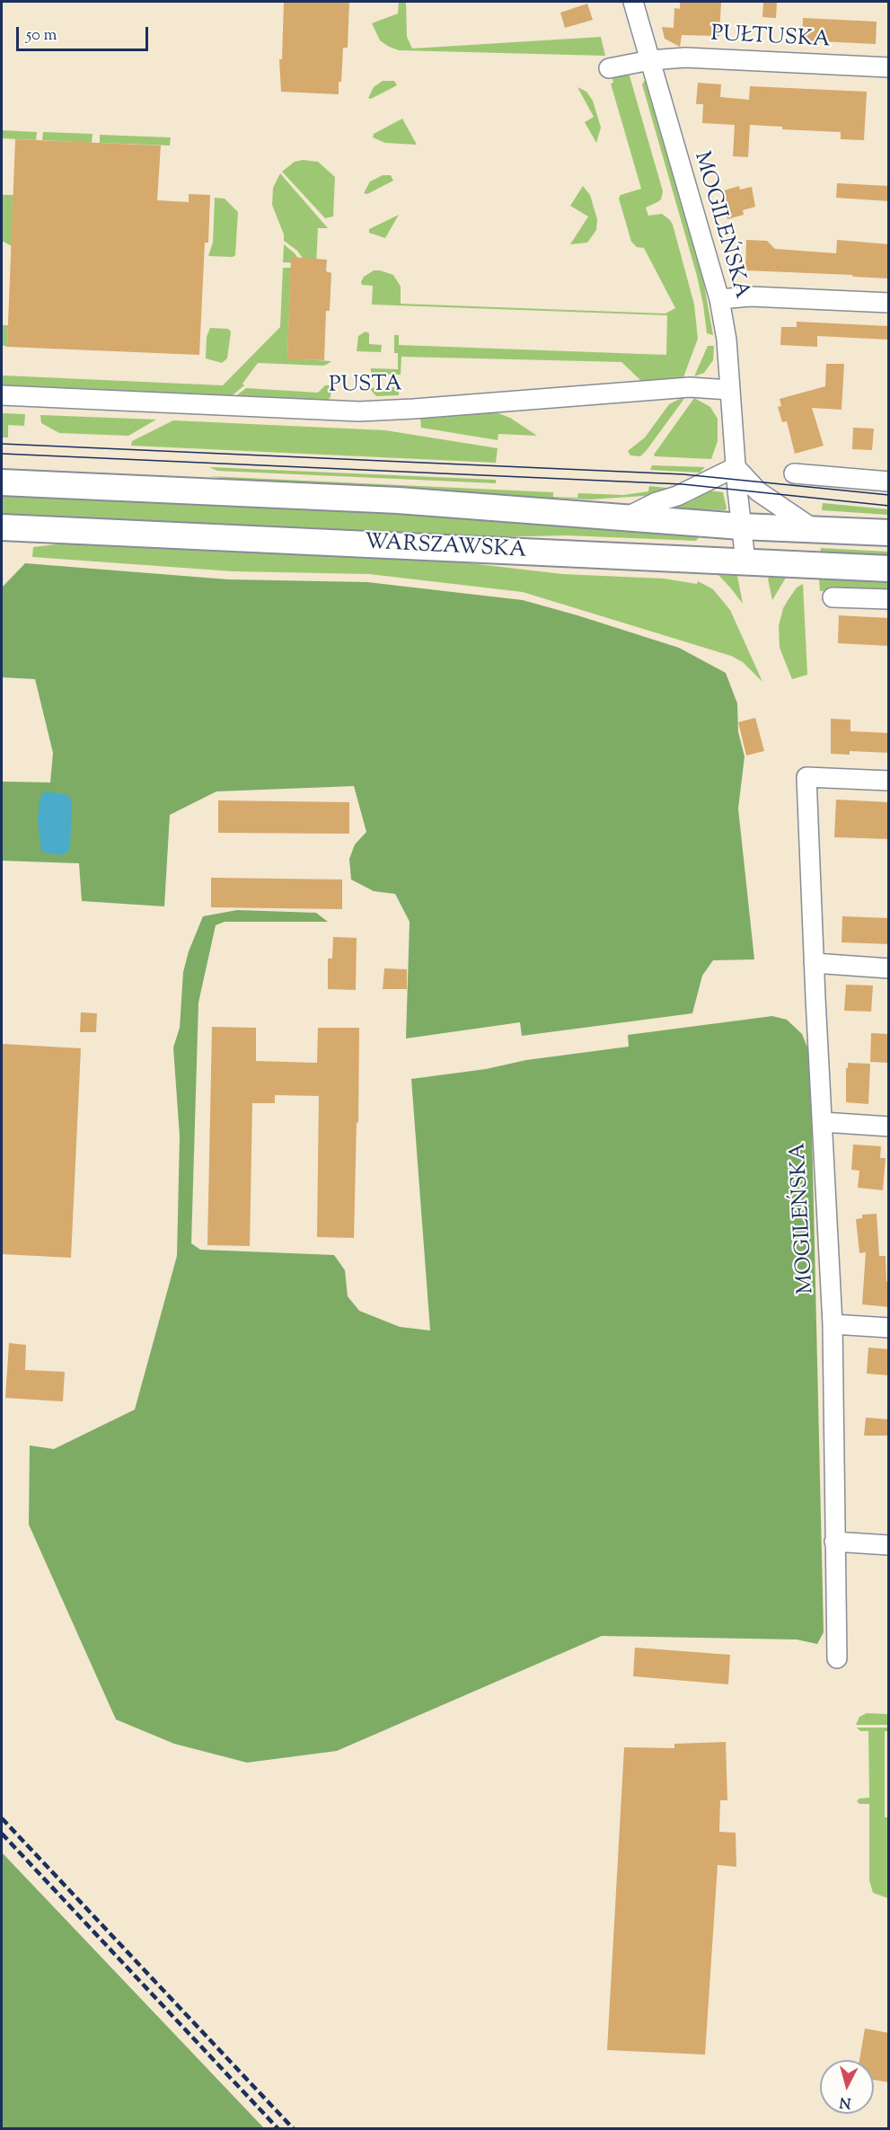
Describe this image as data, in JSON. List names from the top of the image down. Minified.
{"streets":{"main road":["WARSZAWSKA"],"street":["PUŁTUSKA","MOGILEŃSKA","PUSTA"]},"crossings":[["PUŁTUSKA","MOGILEŃSKA"],["MOGILEŃSKA","PUSTA"],["MOGILEŃSKA","WARSZAWSKA"]],"scale_bar":"50 m","north":"bottom"}
